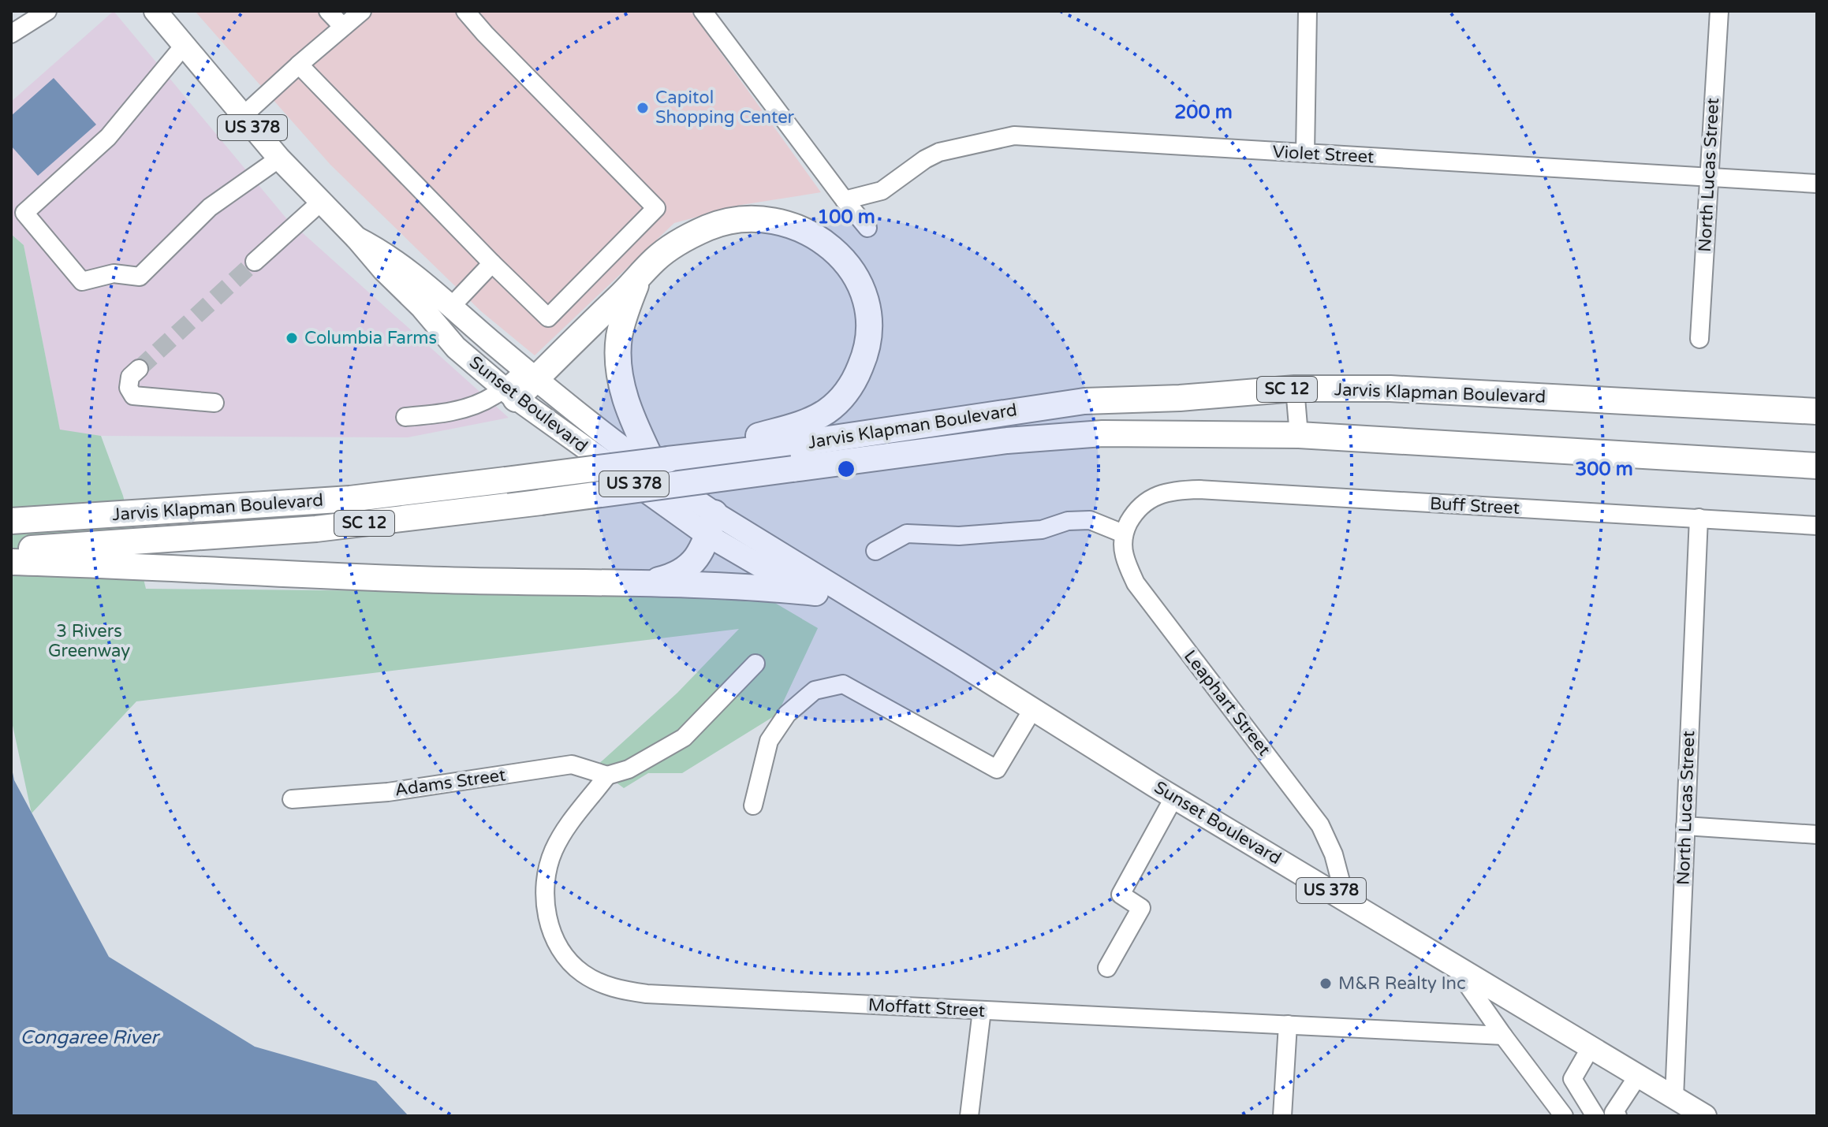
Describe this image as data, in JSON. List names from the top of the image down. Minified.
{"streets":{"highway":["SC 12","Jarvis Klapman Boulevard"],"main road":["US 378","Sunset Boulevard"],"street":["Violet Street","North Lucas Street","Buff Street","Leaphart Street","Adams Street","Moffatt Street"]},"crossings":[["Violet Street","North Lucas Street"],["North Lucas Street","Sunset Boulevard"],["North Lucas Street","Buff Street"],["Jarvis Klapman Boulevard","Sunset Boulevard"],["Sunset Boulevard","Leaphart Street"],["Buff Street","Leaphart Street"],["Adams Street","Moffatt Street"]],"water":["Congaree River"],"parks":["3 Rivers Greenway"],"places":["Capitol Shopping Center","Columbia Farms","M&R Realty Inc"],"rings":["200 m","100 m","300 m"]}
